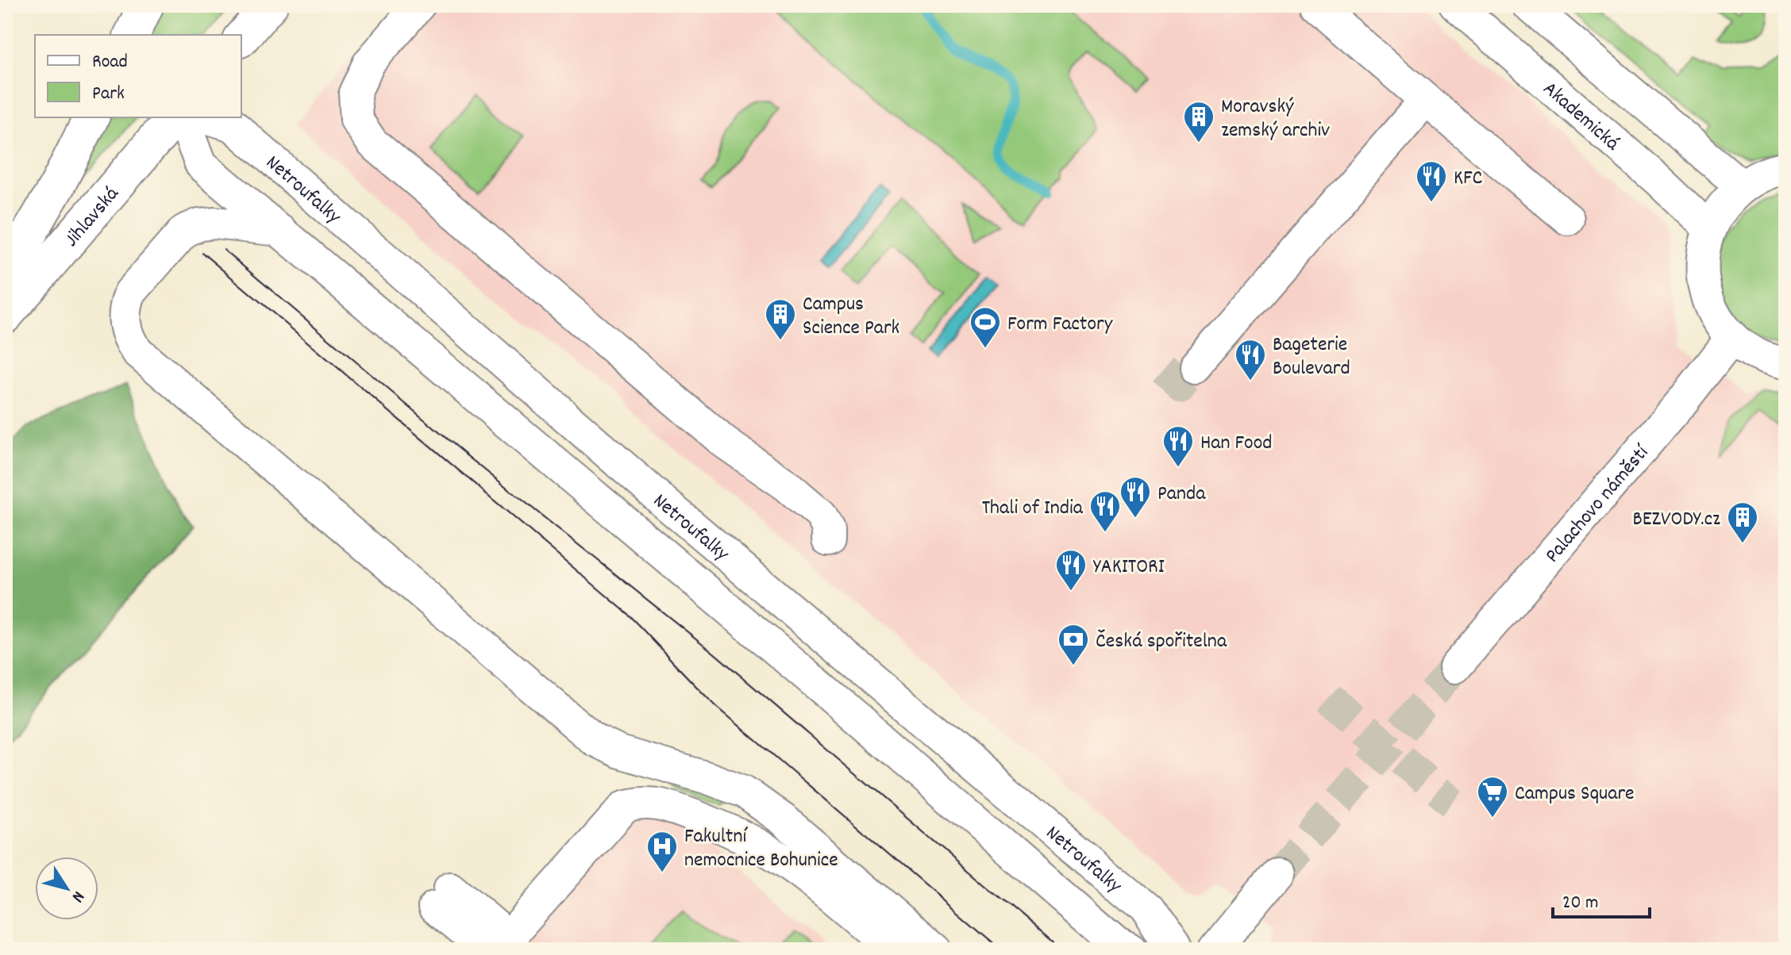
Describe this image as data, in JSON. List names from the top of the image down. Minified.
{"streets":{"main road":["Jihlavská"],"street":["Akademická","Netroufalky","Palachovo náměstí"]},"places":{"building":["Moravský zemský archiv","Campus Science Park","BEZVODY.cz"],"restaurant":["KFC","Bageterie Boulevard","Han Food","Panda","Thali of India","YAKITORI"],"sports":["Form Factory"],"bank":["Česká spořitelna"],"supermarket":["Campus Square"],"hospital":["Fakultní nemocnice Bohunice"]},"legend":["Road","Park"],"scale_bar":"20 m","north":"bottom right"}
